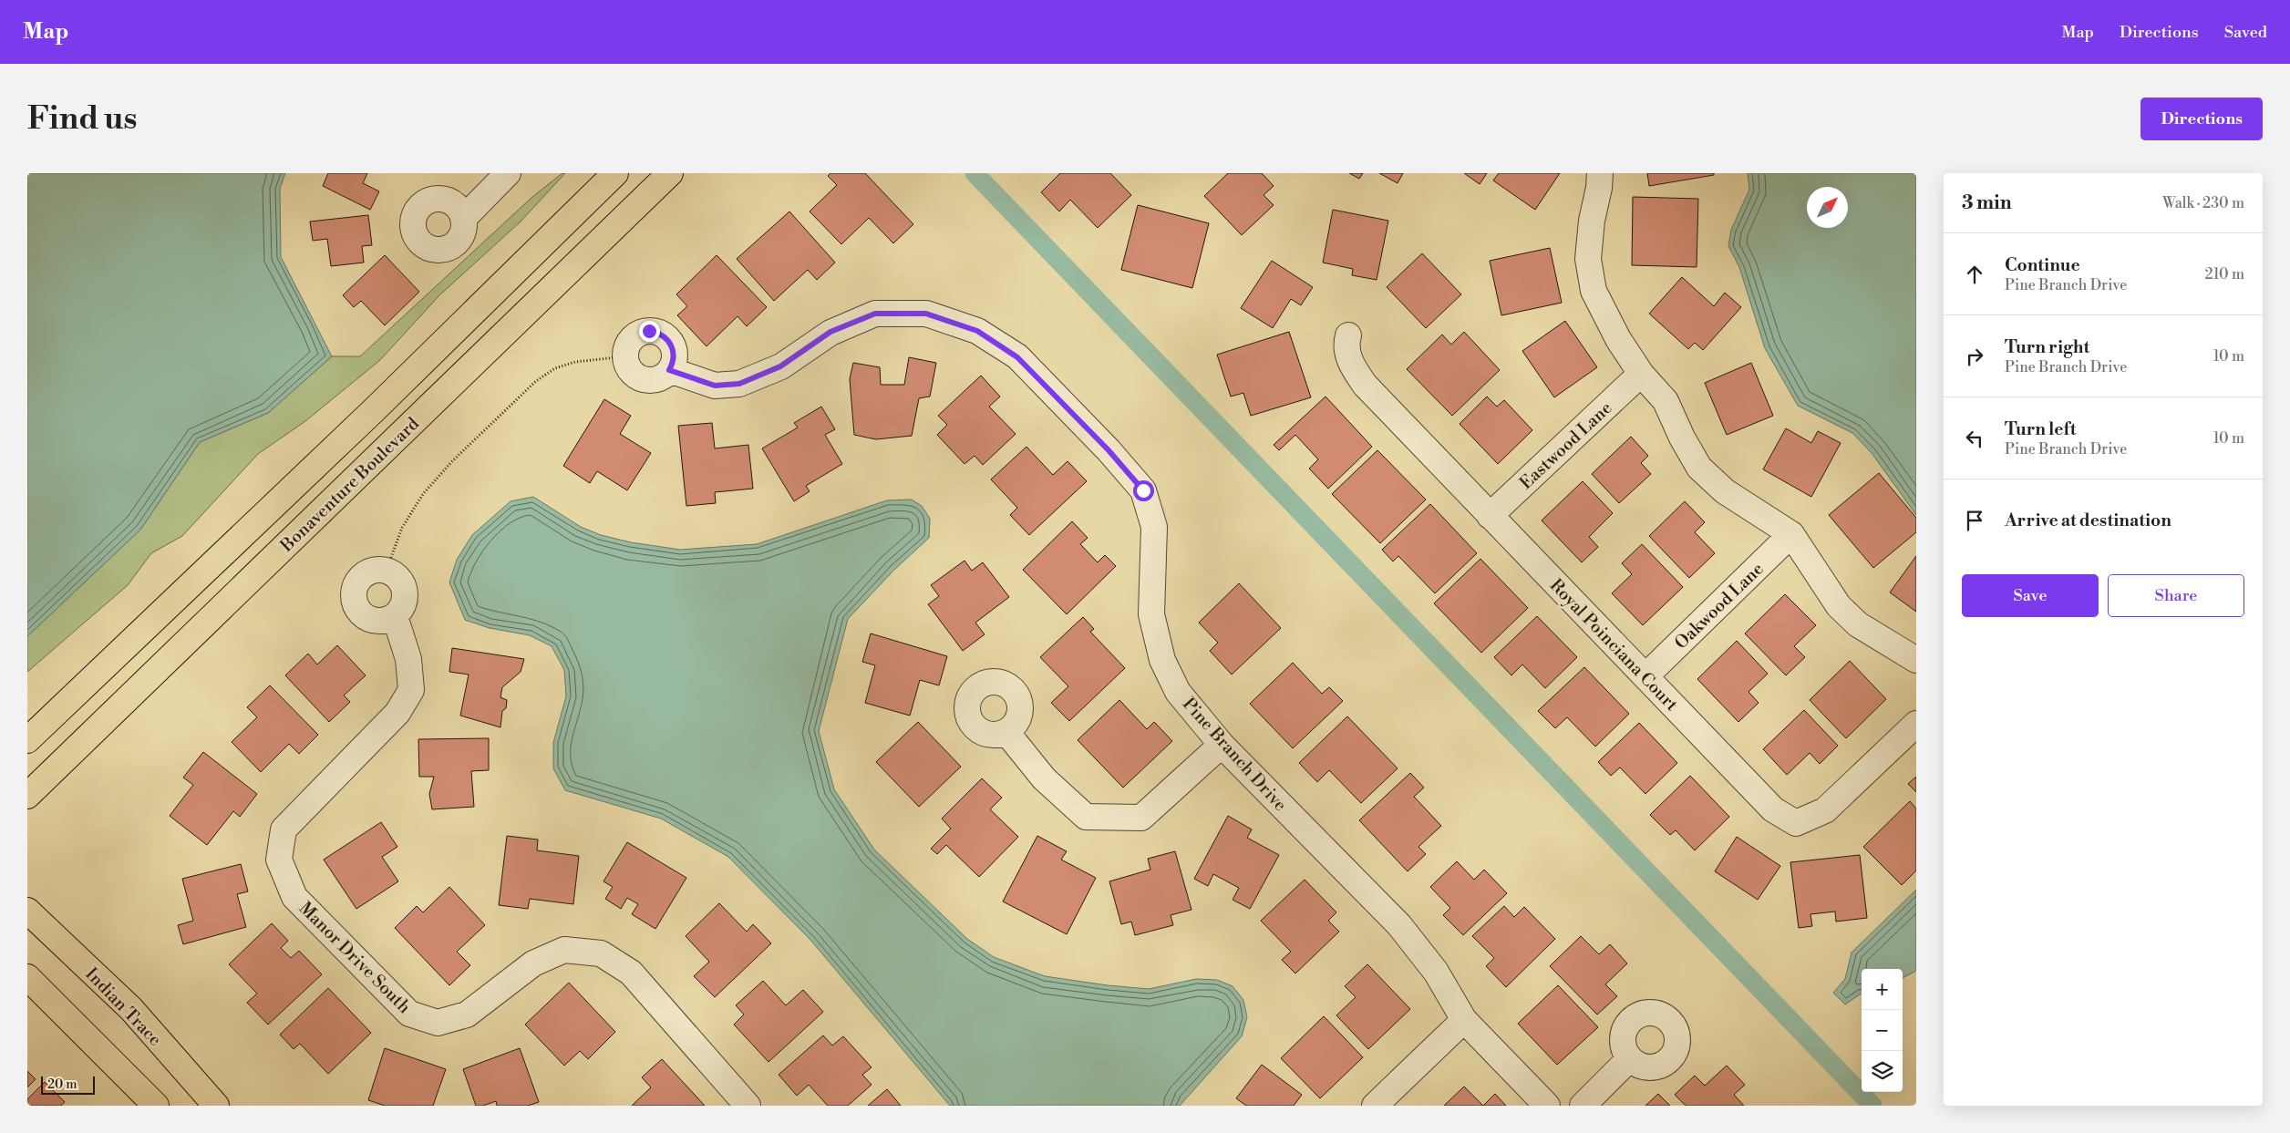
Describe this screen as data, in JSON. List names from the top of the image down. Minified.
{"streets":{"main road":["Bonaventure Boulevard","Indian Trace"],"street":["Eastwood Lane","Oakwood Lane","Royal Poinciana Court","Pine Branch Drive","Manor Drive South"]},"crossings":[["Eastwood Lane","Royal Poinciana Court"],["Oakwood Lane","Royal Poinciana Court"]],"scale_bar":"20 m","north":"top right","page":{"header":"Map","nav":["Map","Directions","Saved"],"buttons":["Directions",["Save","Share"]],"title":"Find us","heading":["3 min","Walk · 230 m"],"list":[["Continue","Pine Branch Drive","210 m"],["Turn right","Pine Branch Drive","10 m"],["Turn left","Pine Branch Drive","10 m"],"Arrive at destination"],"map_buttons":["+","−"],"scale":"20 m"}}
